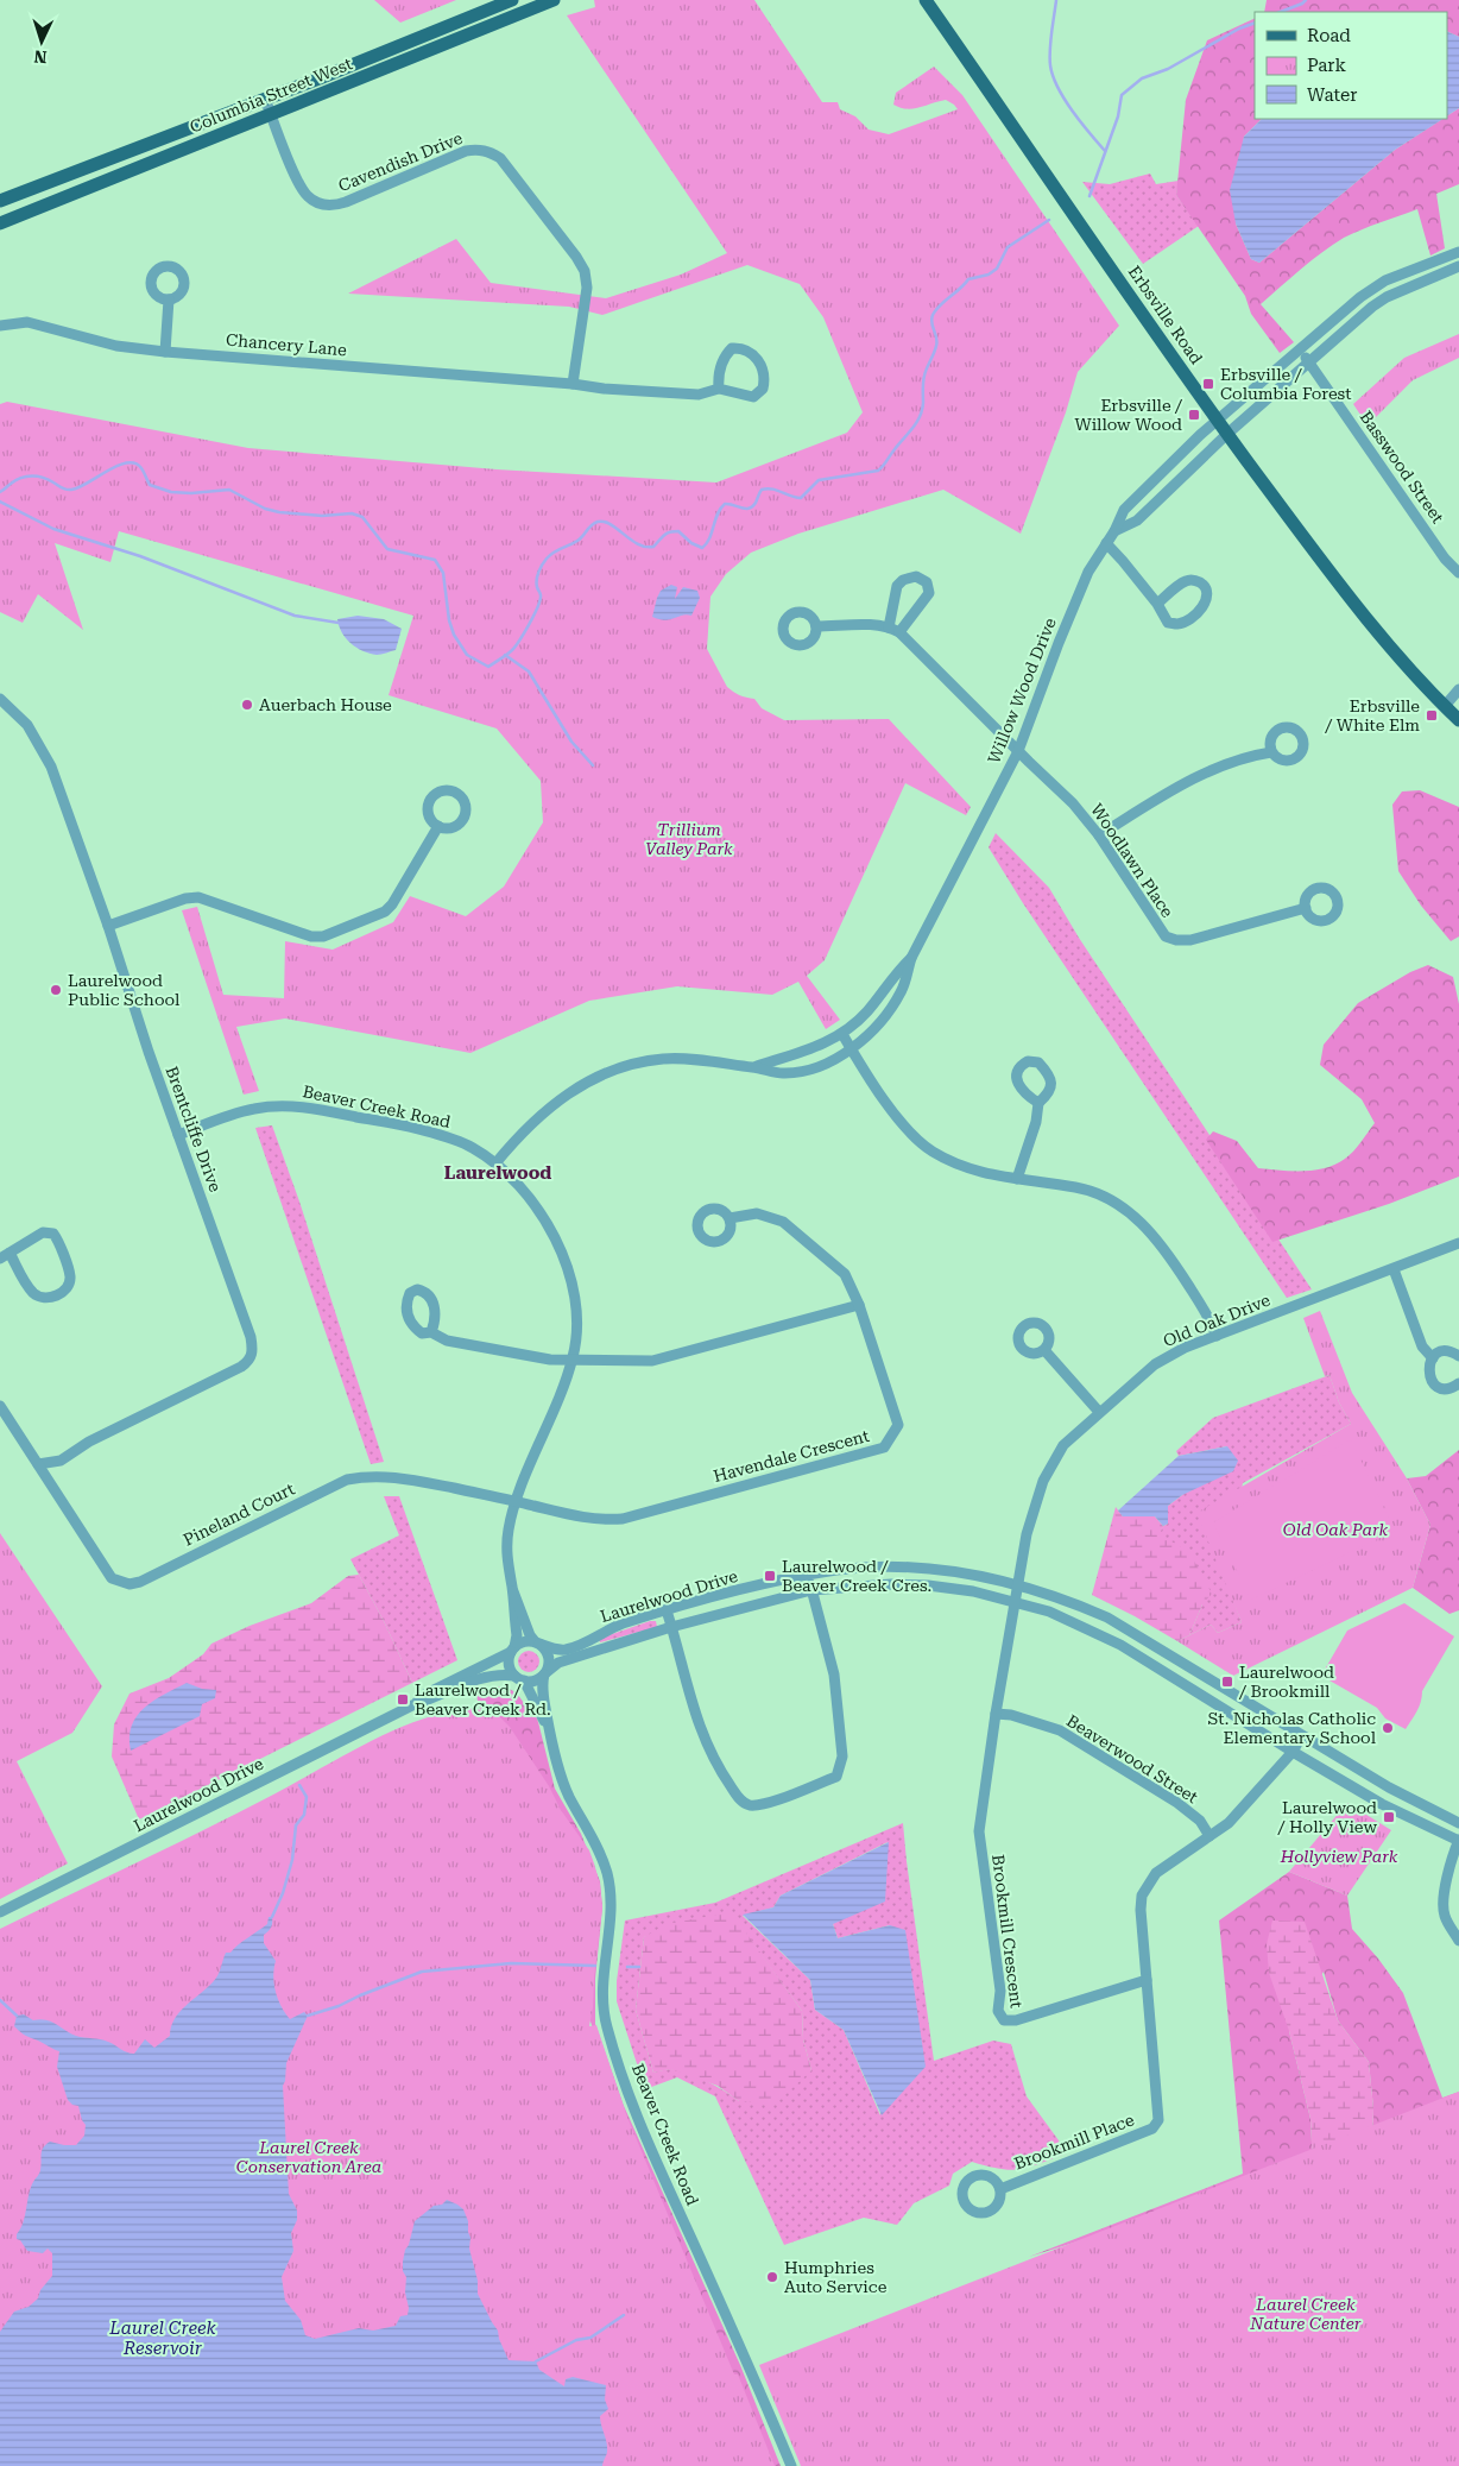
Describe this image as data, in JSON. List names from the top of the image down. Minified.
{"streets":{"main road":["Columbia Street West","Erbsville Road"],"street":["Cavendish Drive","Chancery Lane","Basswood Street","Willow Wood Drive","Woodlawn Place","Beaver Creek Road","Brentcliffe Drive","Old Oak Drive","Havendale Crescent","Pineland Court","Laurelwood Drive","Beaverwood Street","Brookmill Crescent","Brookmill Place"]},"crossings":[["Columbia Street West","Cavendish Drive"],["Cavendish Drive","Chancery Lane"],["Erbsville Road","Willow Wood Drive"],["Basswood Street","Willow Wood Drive"],["Willow Wood Drive","Woodlawn Place"],["Willow Wood Drive","Beaver Creek Road"],["Beaver Creek Road","Brentcliffe Drive"],["Beaver Creek Road","Havendale Crescent"],["Beaver Creek Road","Pineland Court"],["Beaver Creek Road","Laurelwood Drive"],["Brentcliffe Drive","Pineland Court"],["Old Oak Drive","Laurelwood Drive"],["Old Oak Drive","Brookmill Crescent"],["Havendale Crescent","Pineland Court"],["Laurelwood Drive","Brookmill Crescent"],["Beaverwood Street","Brookmill Crescent"],["Brookmill Crescent","Brookmill Place"]],"districts":["Laurelwood"],"water":["Laurel Creek Reservoir"],"parks":["Trillium Valley Park","Old Oak Park","Hollyview Park","Laurel Creek Conservation Area","Laurel Creek Nature Center"],"places":{"transit":["Erbsville / Columbia Forest","Erbsville / Willow Wood","Erbsville / White Elm","Laurelwood / Beaver Creek Cres.","Laurelwood / Brookmill","Laurelwood / Beaver Creek Rd.","Laurelwood / Holly View"],"other":["Auerbach House","Laurelwood Public School","St. Nicholas Catholic Elementary School","Humphries Auto Service"]},"legend":["Road","Park","Water"],"north":"bottom"}
